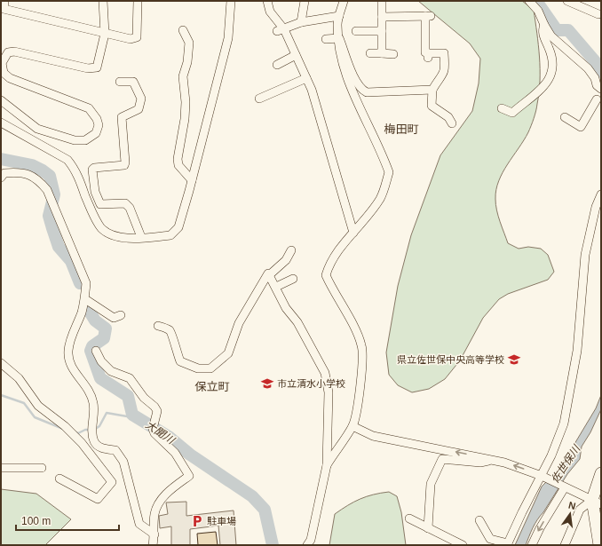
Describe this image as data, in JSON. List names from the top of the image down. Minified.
{"districts":["梅田町","保立町"],"water":["大聞川","佐世保川"],"places":{"school or university":["県立佐世保中央高等学校","市立清水小学校"],"parking":["駐車場"]},"scale_bar":"100 m","north":"top"}
